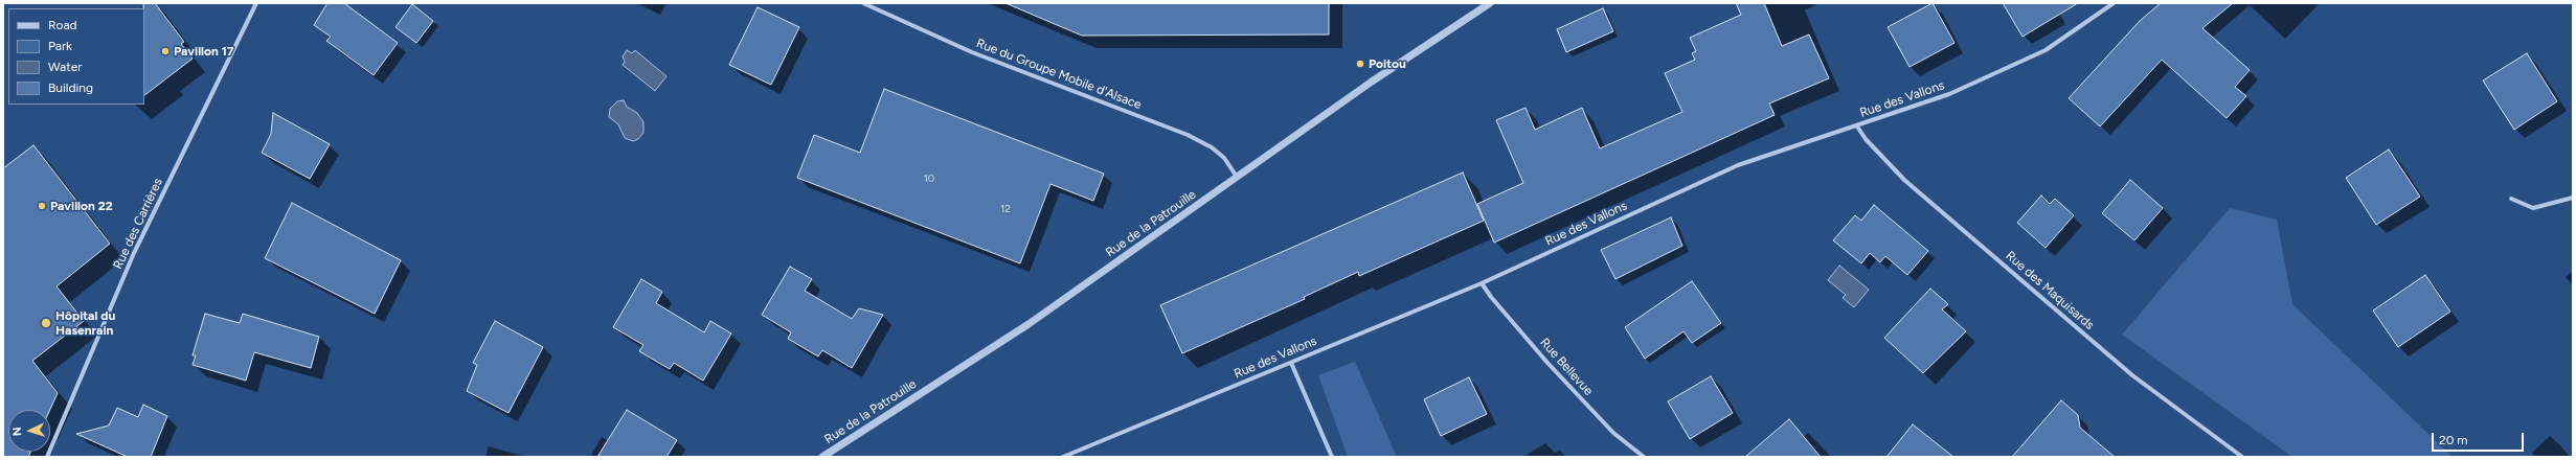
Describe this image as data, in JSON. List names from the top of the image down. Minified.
{"streets":{"street":["Rue du Groupe Mobile d'Alsace","Rue des Vallons","Rue des Carrières","Rue de la Patrouille","Rue des Maquisards","Rue Bellevue"]},"crossings":[["Rue du Groupe Mobile d'Alsace","Rue de la Patrouille"],["Rue des Vallons","Rue des Maquisards"],["Rue des Vallons","Rue Bellevue"]],"places":["Pavillon 17","Poitou","Pavillon 22","Hôpital du Hasenrain"],"house_numbers":["10","12"],"legend":["Road","Park","Water","Building"],"scale_bar":"20 m","north":"left"}
